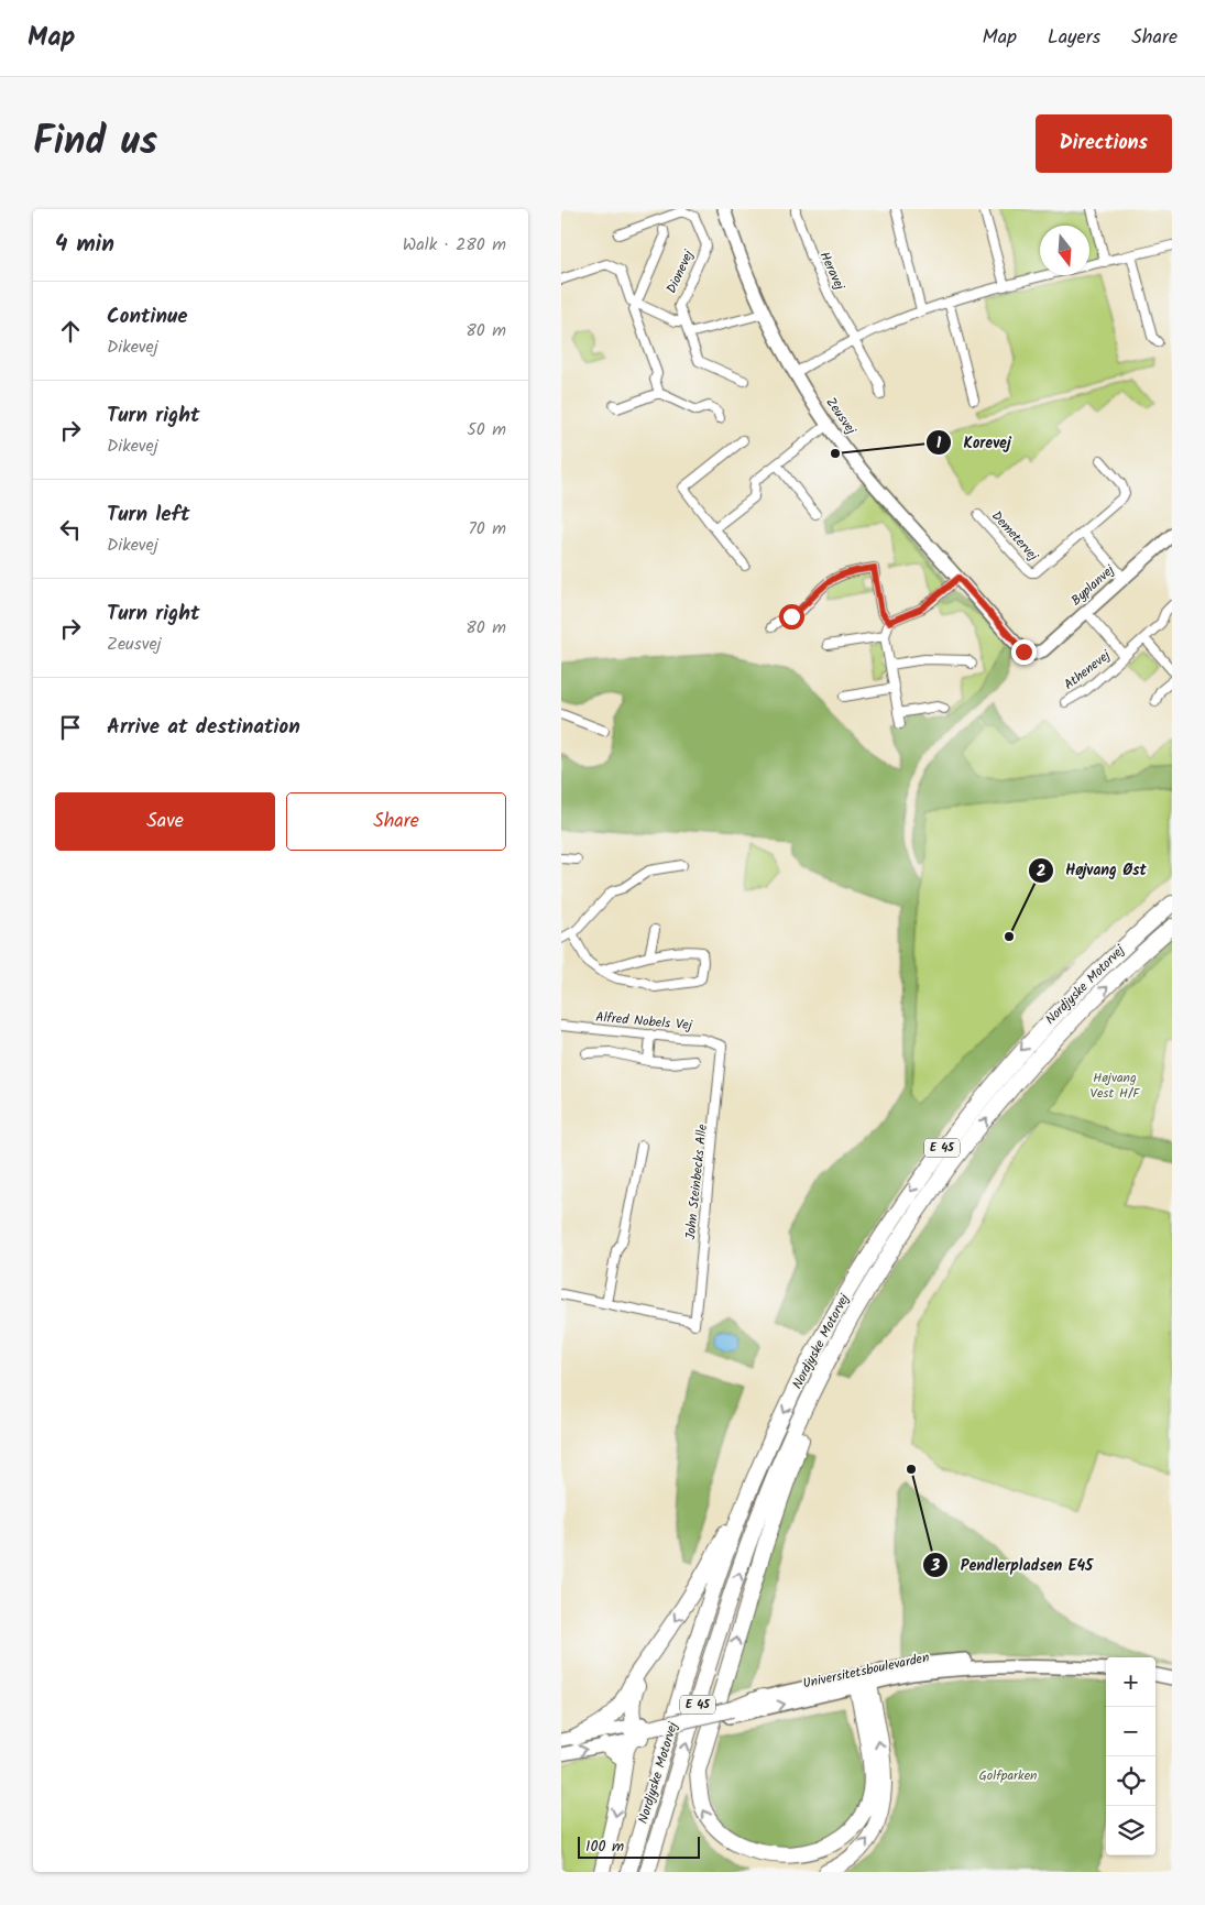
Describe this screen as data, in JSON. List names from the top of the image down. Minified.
{"streets":{"highway":["Nordjyske Motorvej","E 45"],"main road":["Zeusvej","Byplanvej","Universitetsboulevarden"],"street":["Heravej","Dionevej","Demetervej","Athenevej","Alfred Nobels Vej","John Steinbecks Alle"]},"crossings":[["Zeusvej","Byplanvej"],["Byplanvej","Athenevej"],["Alfred Nobels Vej","John Steinbecks Alle"]],"parks":["Højvang Vest H/F","Golfparken"],"places":["Korevej","Højvang Øst","Pendlerpladsen E45"],"scale_bar":"100 m","north":"bottom","page":{"header":"Map","nav":["Map","Layers","Share"],"title":"Find us","buttons":["Directions",["Save","Share"]],"heading":["4 min","Walk · 280 m"],"list":[["Continue","Dikevej","80 m"],["Turn right","Dikevej","50 m"],["Turn left","Dikevej","70 m"],["Turn right","Zeusvej","80 m"],"Arrive at destination"],"map_buttons":["+","−"],"scale":"100 m"}}
